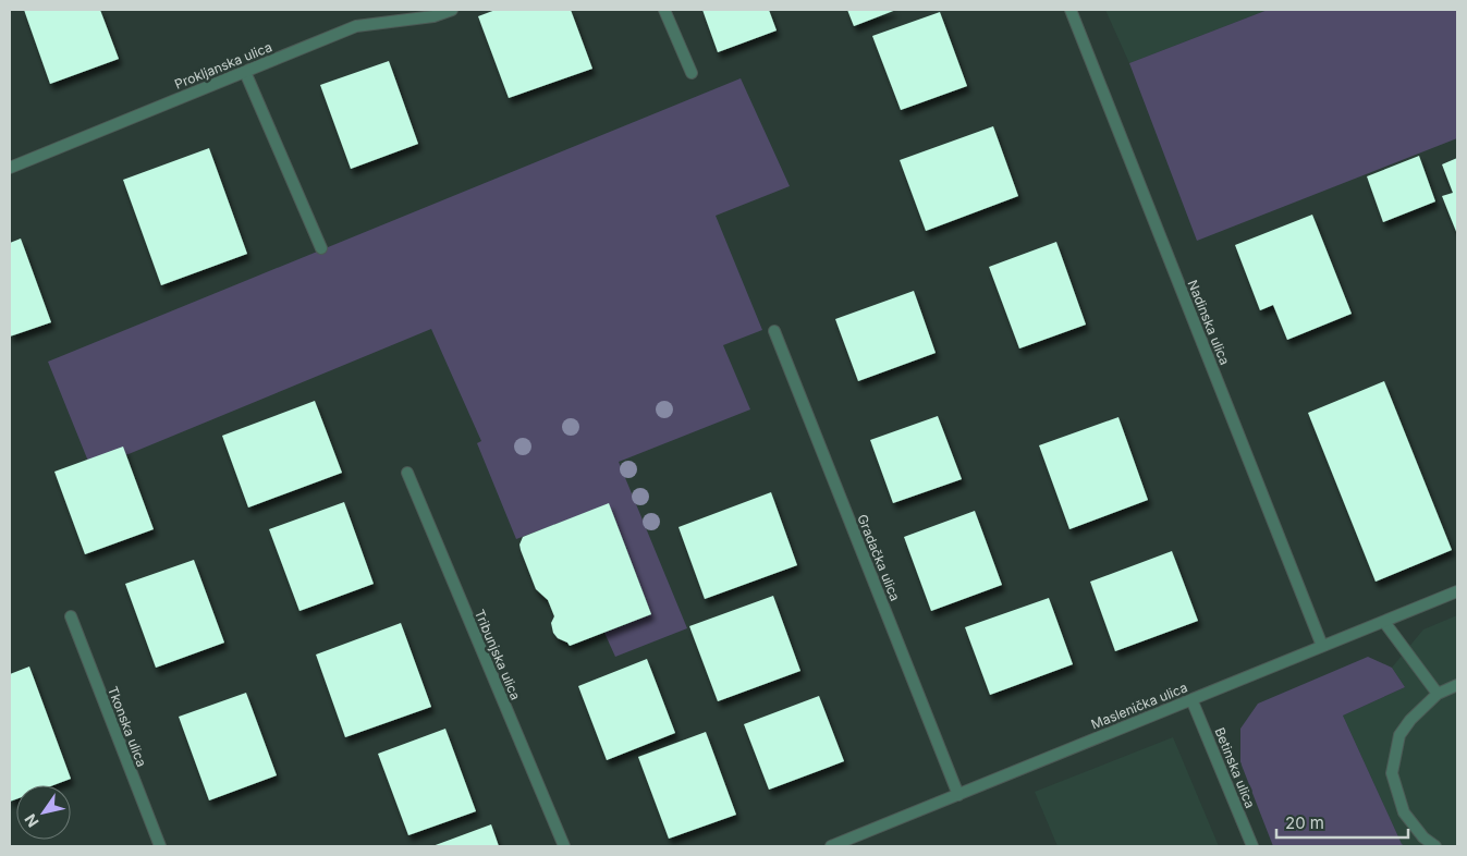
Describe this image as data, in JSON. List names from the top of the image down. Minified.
{"streets":{"street":["Prokljanska ulica","Nadinska ulica","Gradačka ulica","Tribunjska ulica","Maslenička ulica","Tkonska ulica","Betinska ulica"]},"crossings":[["Nadinska ulica","Maslenička ulica"],["Gradačka ulica","Maslenička ulica"],["Maslenička ulica","Betinska ulica"]],"scale_bar":"20 m","north":"bottom left"}
